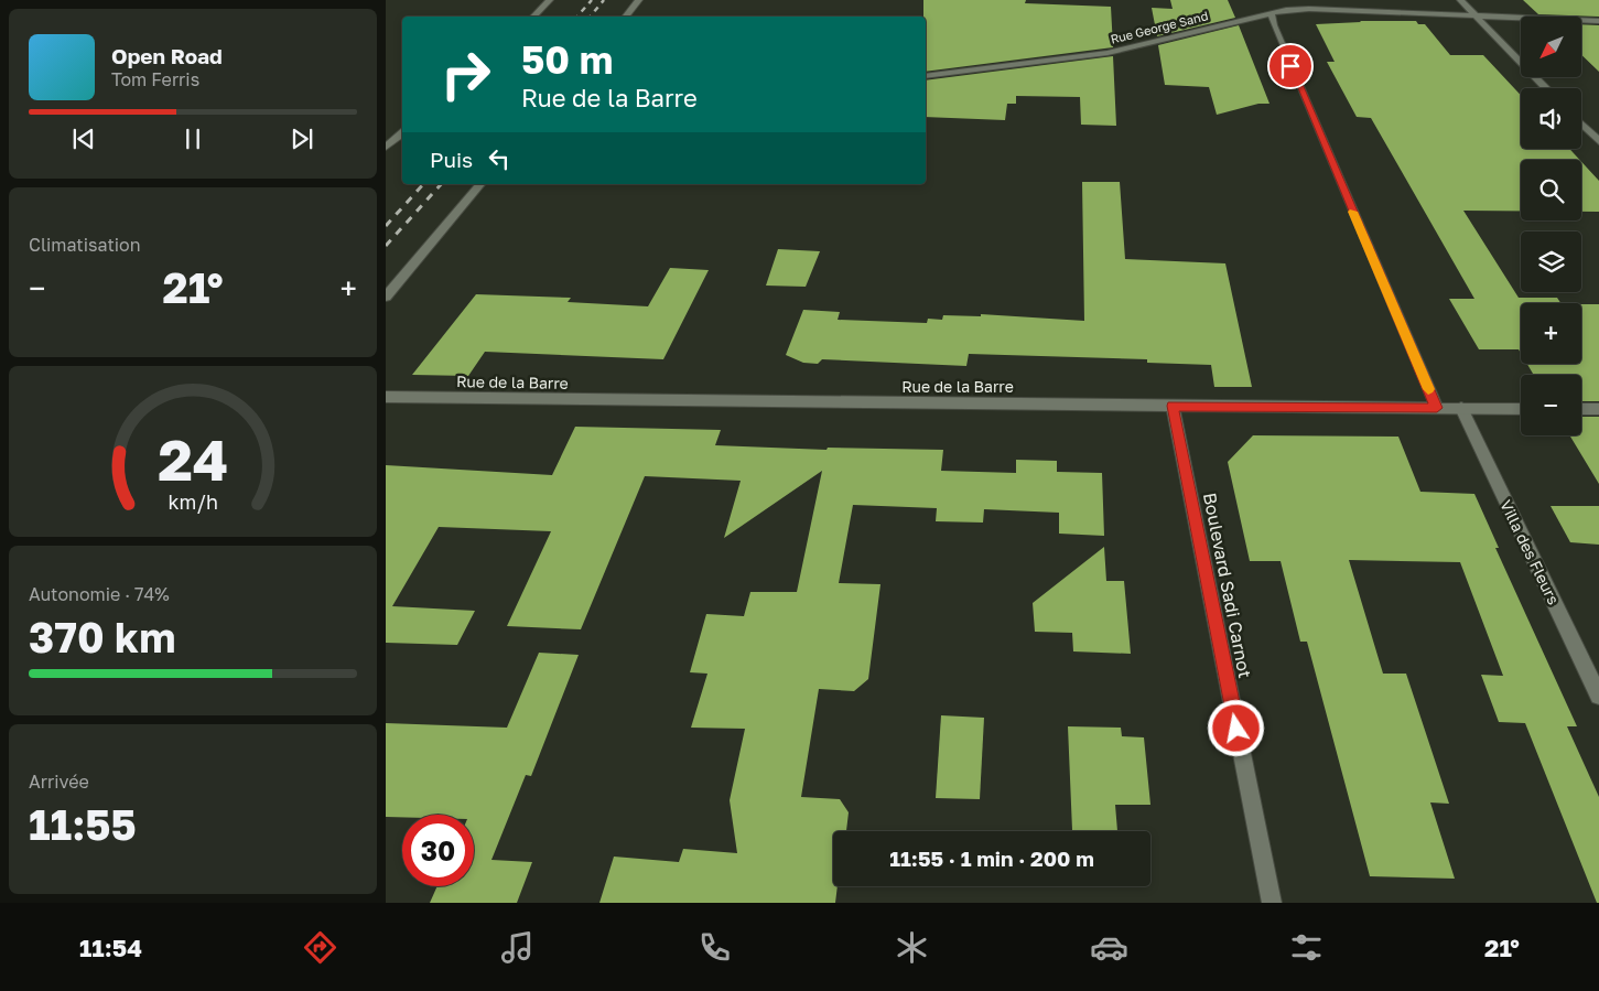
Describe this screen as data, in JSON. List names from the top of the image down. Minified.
{"streets":{"street":["Rue George Sand","Rue de la Barre","Villa des Fleurs","Boulevard Sadi Carnot"]},"crossings":[["Rue de la Barre","Villa des Fleurs"],["Rue de la Barre","Boulevard Sadi Carnot"]],"north":"bottom left","page":{"map_buttons":["+","−"],"turn":["50 m","Rue de la Barre"],"song":["Open Road","Tom Ferris"],"then":"Puis","tile":["Climatisation",["Autonomie · 74%","370 km"],["Arrivée","11:55"]],"heat":["−","21°","+"],"limit":"30","trip":"11:55 · 1 min · 200 m","tabs":["11:54","21°"],"gauge":["24","km/h"]}}
